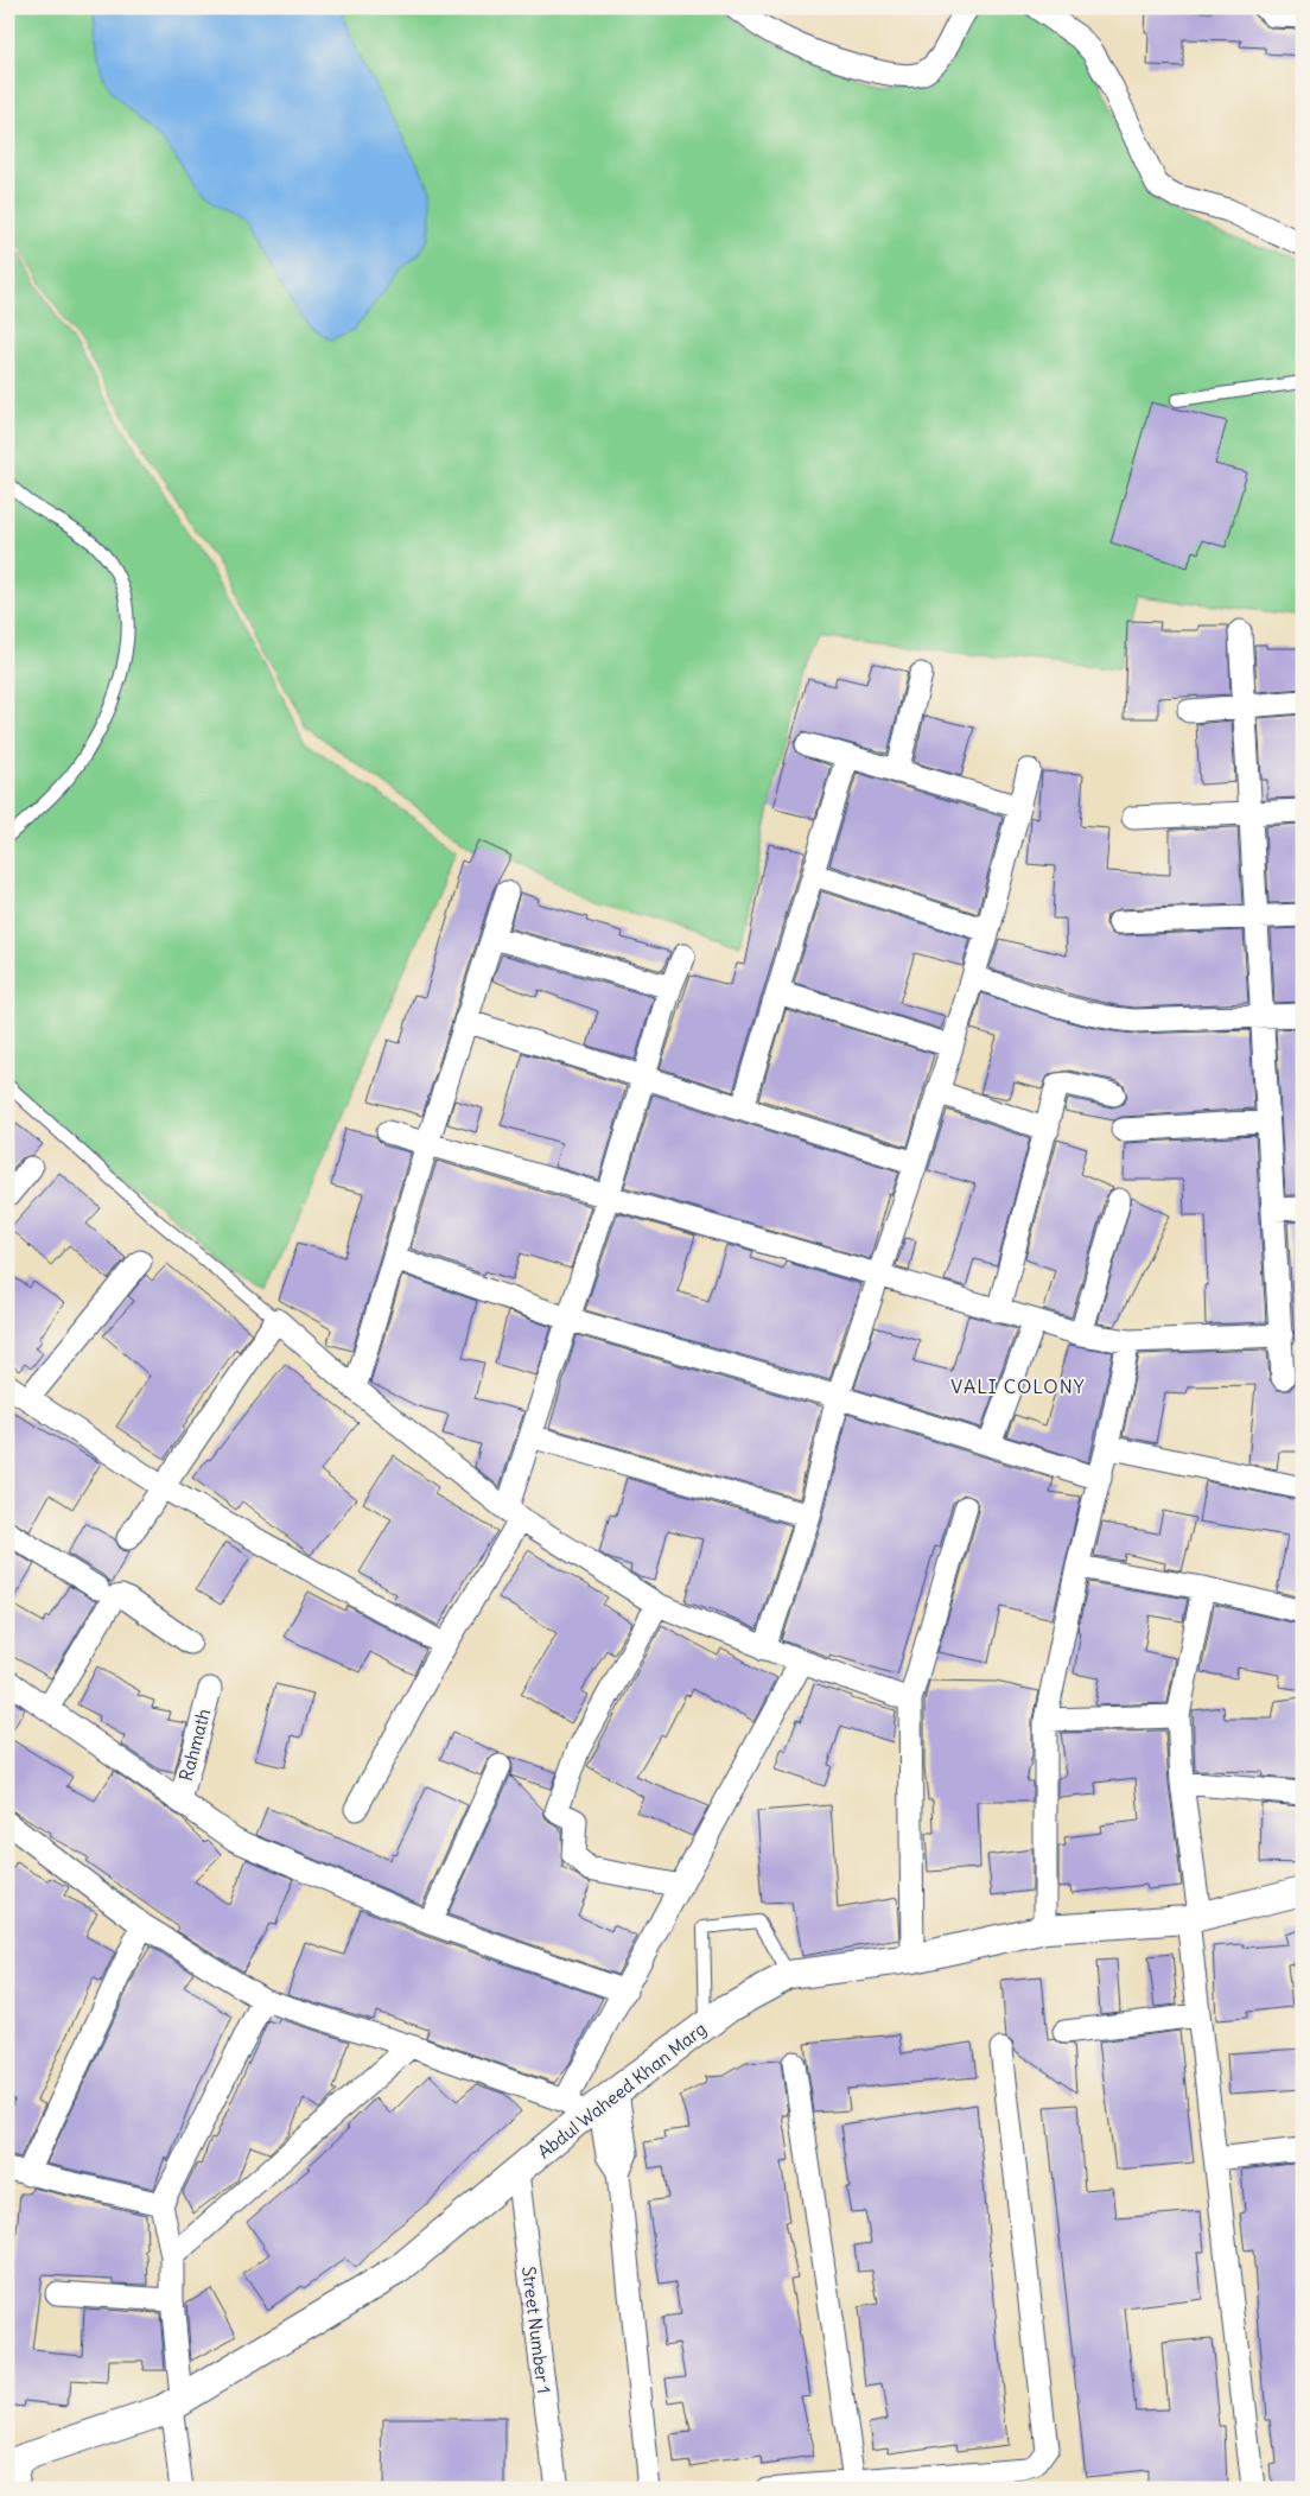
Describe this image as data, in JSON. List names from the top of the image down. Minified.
{"streets":{"street":["Rahmath","Abdul Waheed Khan Marg","Street Number 1"]},"crossings":[["Abdul Waheed Khan Marg","Street Number 1"]],"districts":["VALI COLONY"]}
